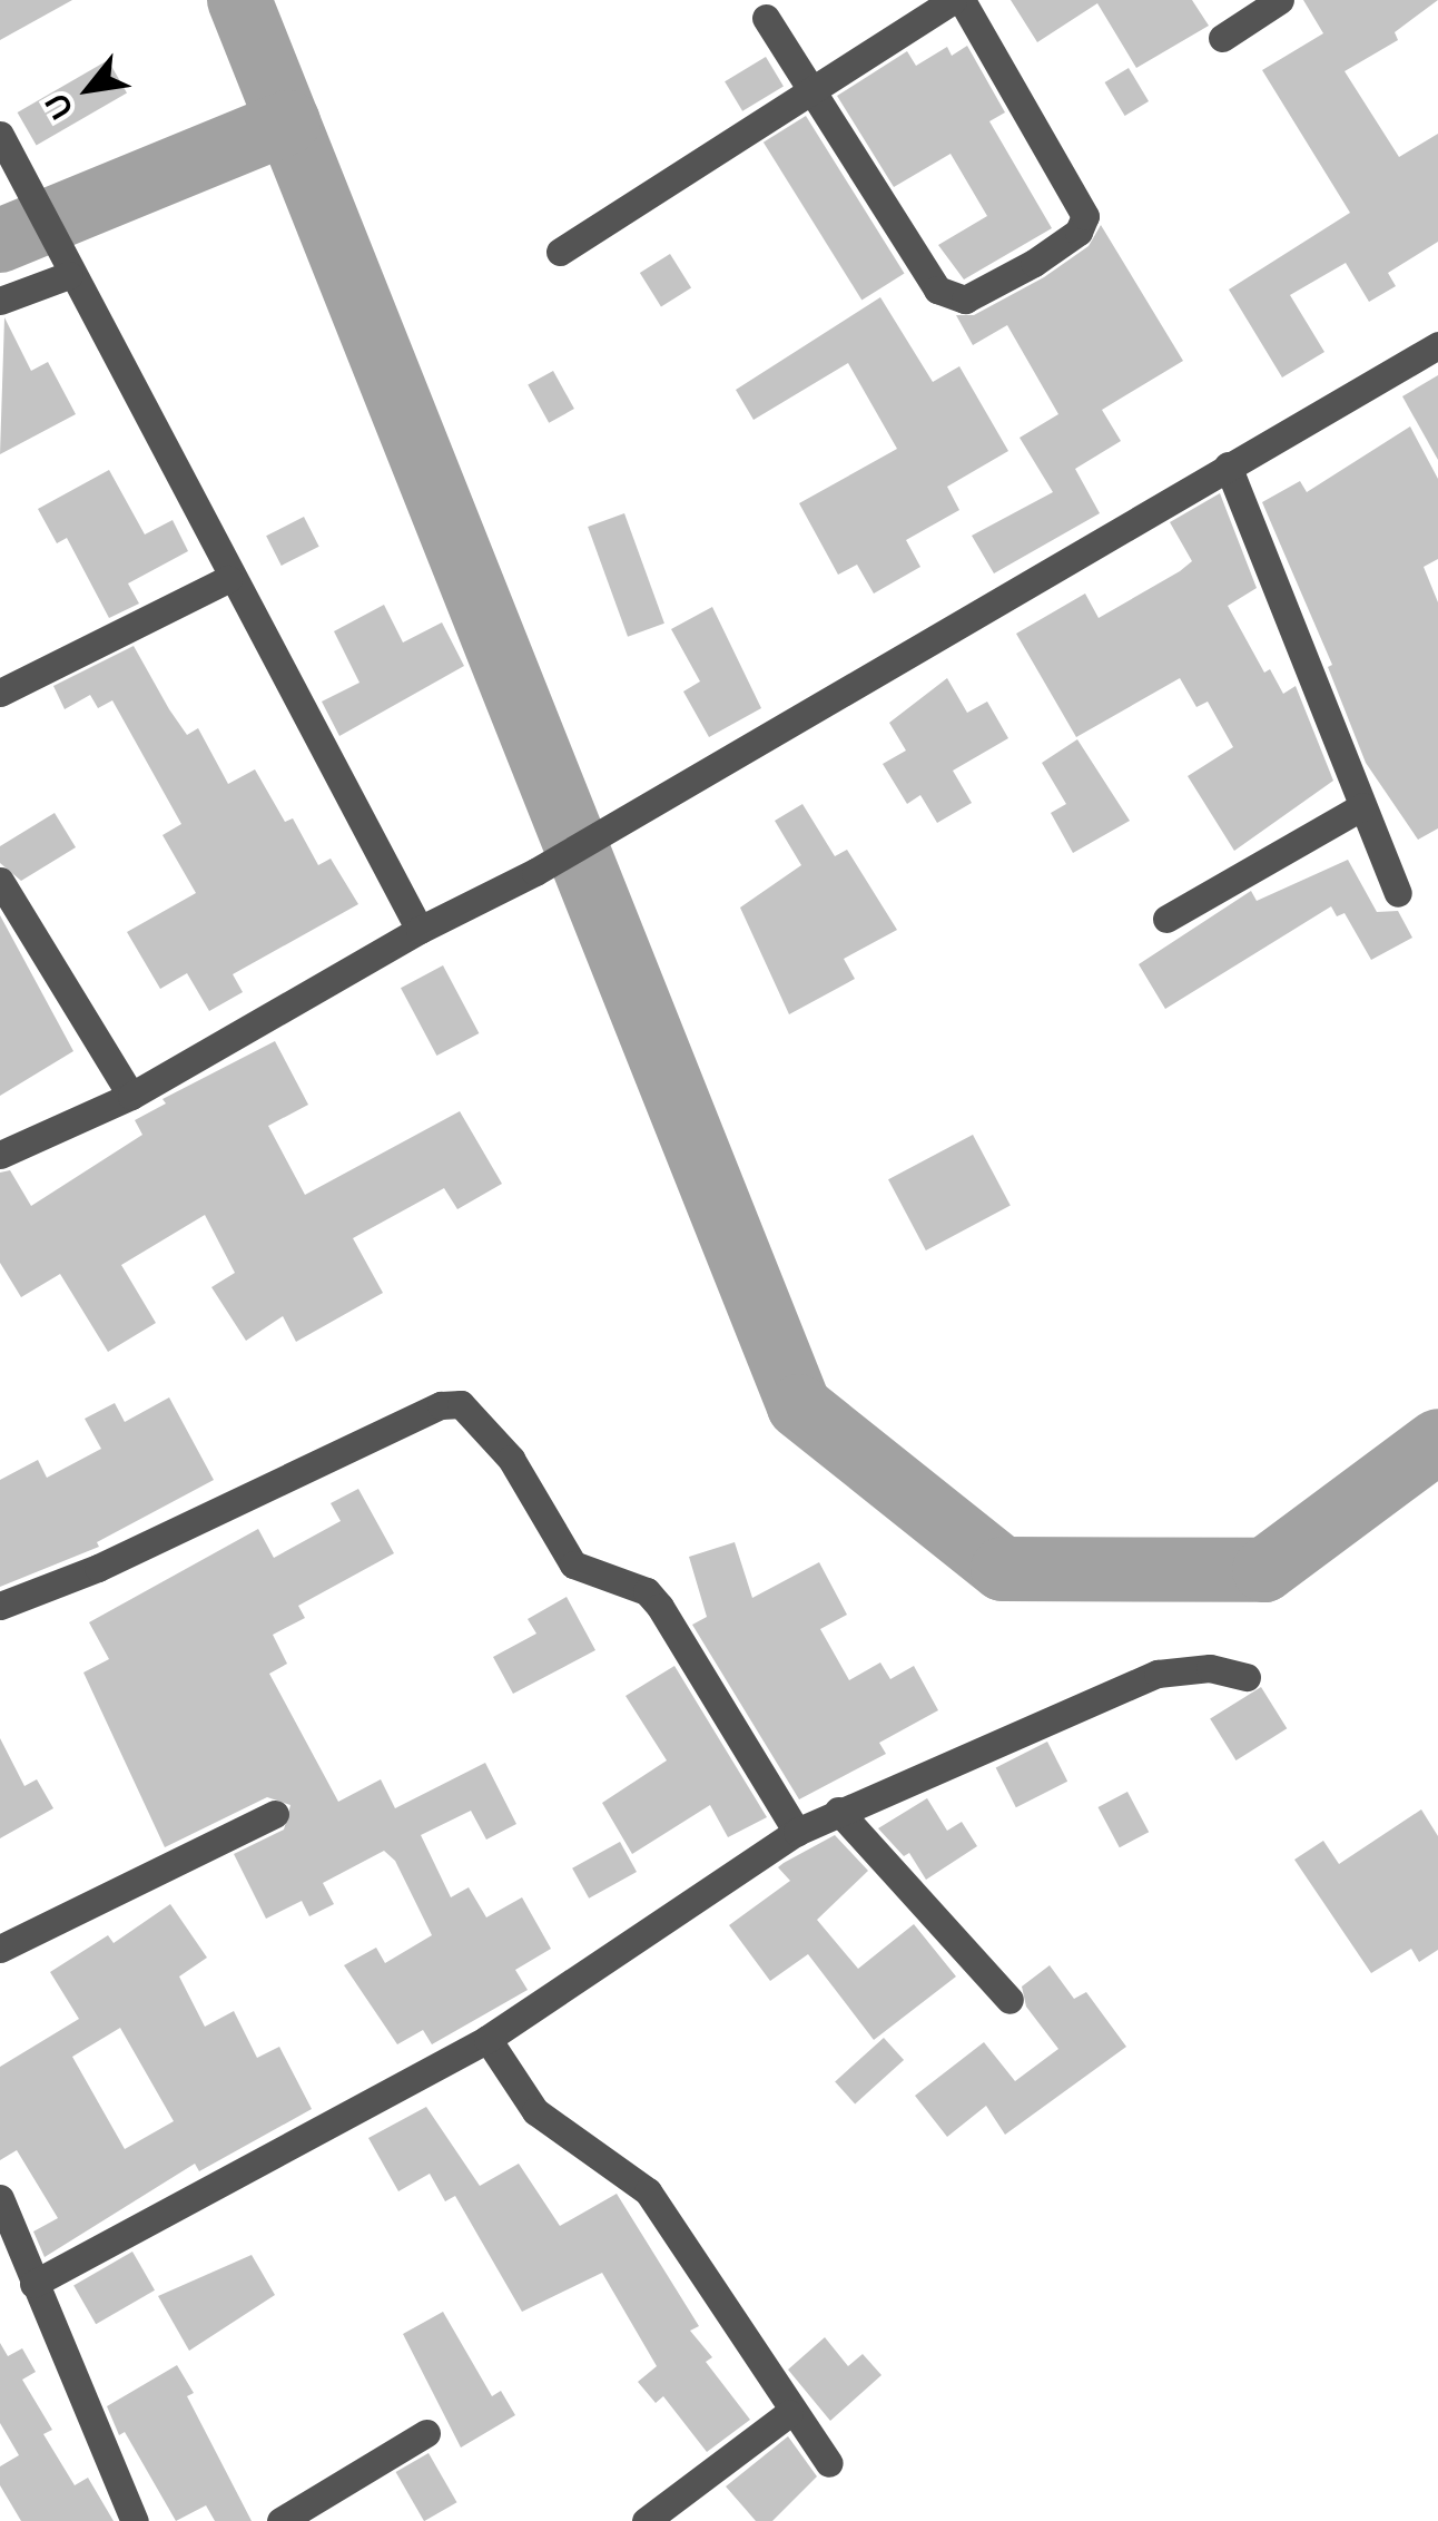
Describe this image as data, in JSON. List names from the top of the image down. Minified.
{"north":"bottom left"}
